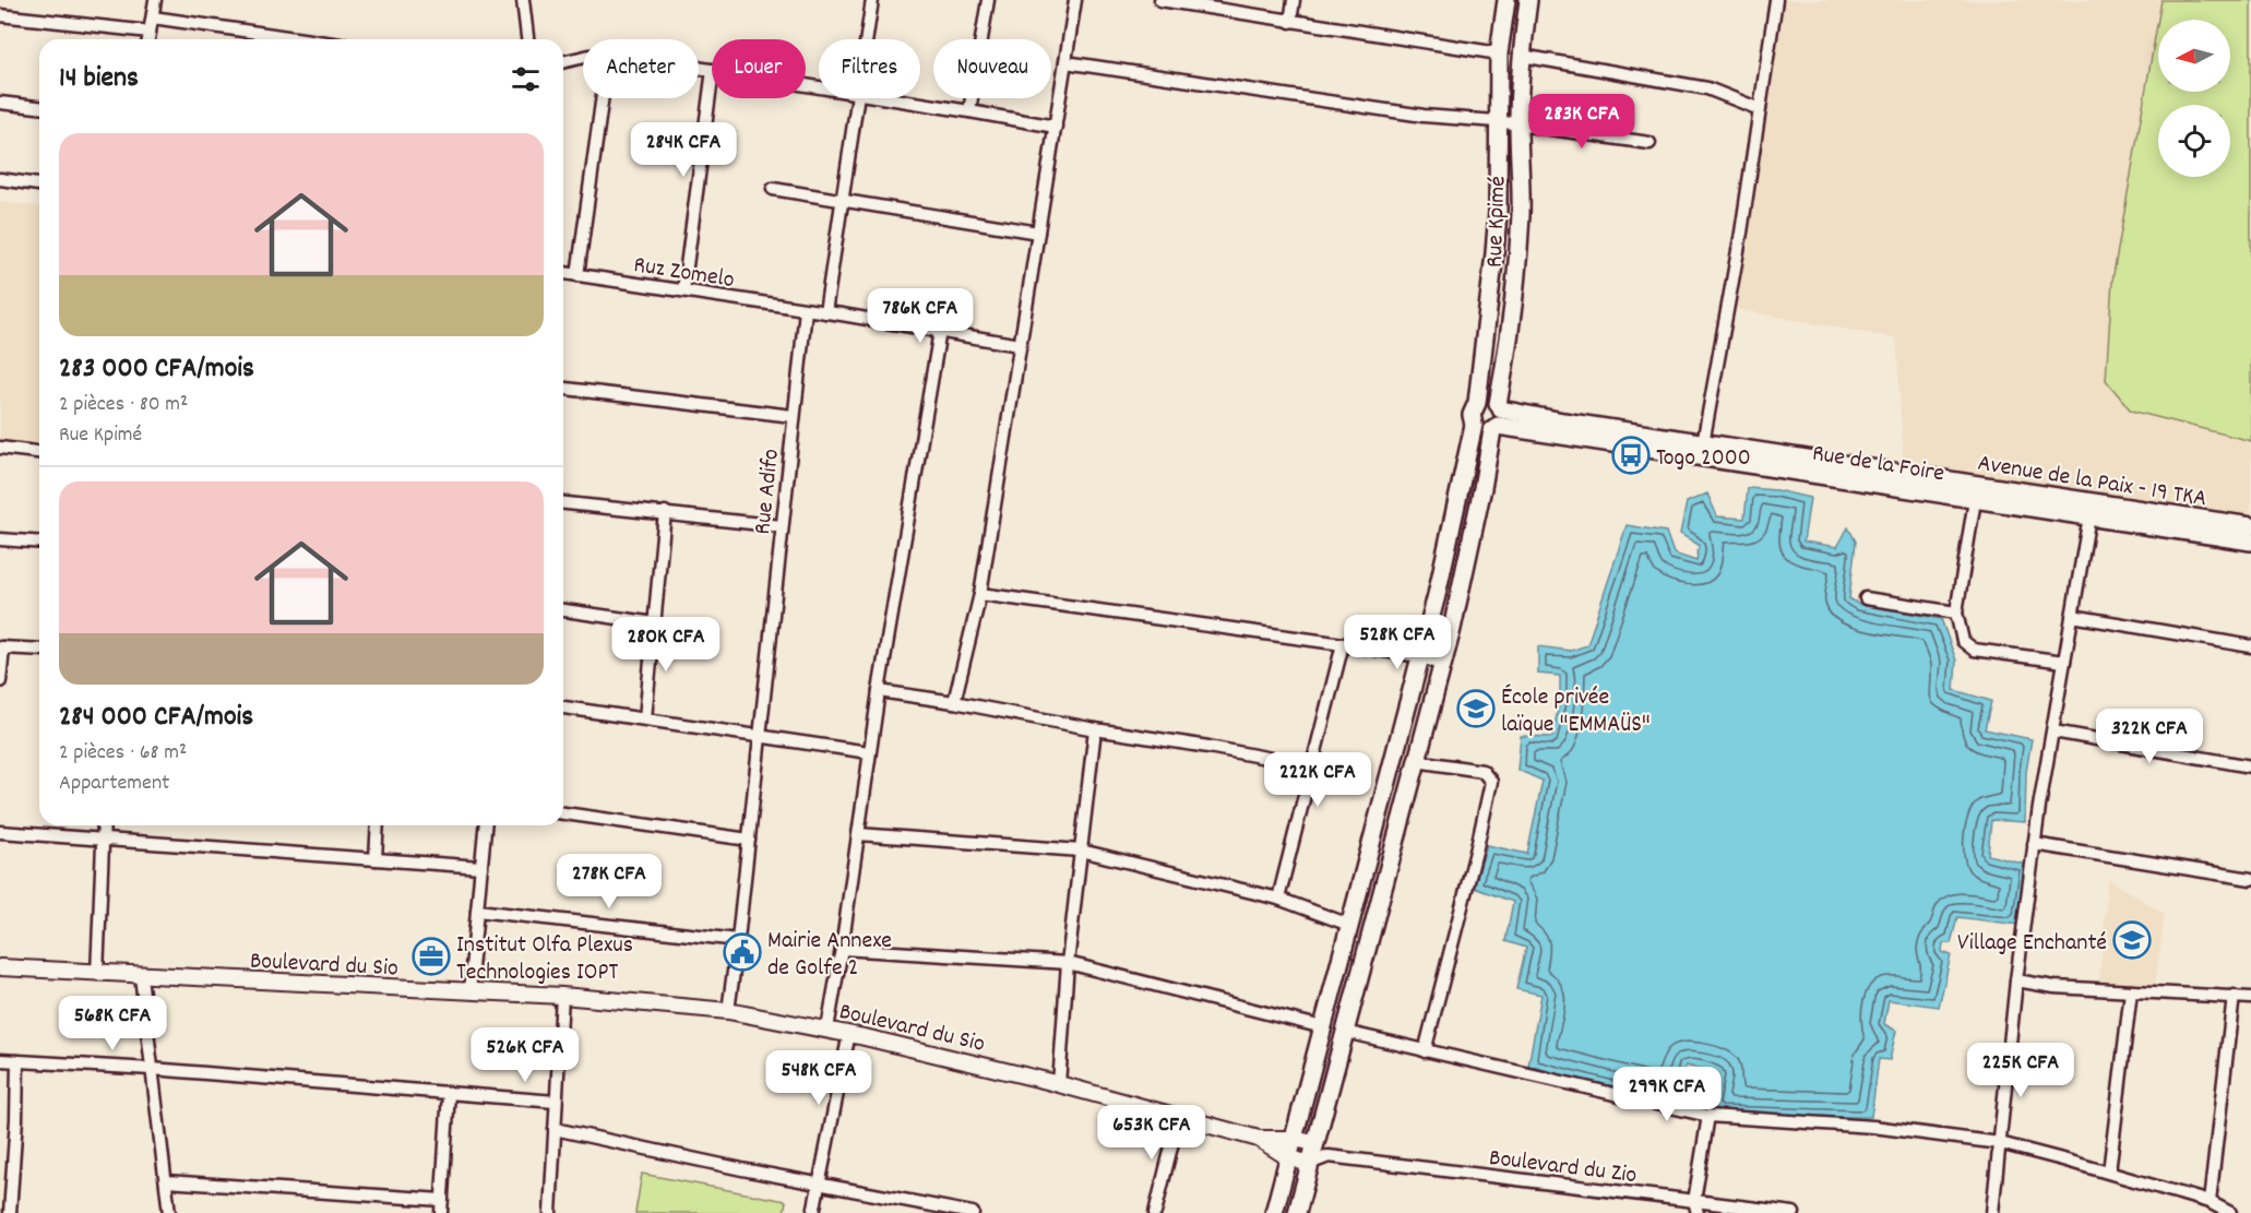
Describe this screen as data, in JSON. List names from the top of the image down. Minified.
{"streets":{"main road":["Rue Kpimé","Rue de la Foire","Avenue de la Paix - 19 TKA"],"street":["Ruz Zomelo","Rue Adifo","Boulevard du Sio","Boulevard du Zio"]},"crossings":[["Rue Kpimé","Rue de la Foire"],["Rue Kpimé","Avenue de la Paix - 19 TKA"],["Rue Kpimé","Boulevard du Sio"],["Rue Kpimé","Boulevard du Zio"],["Ruz Zomelo","Rue Adifo"],["Rue de la Foire","Avenue de la Paix - 19 TKA"],["Rue Adifo","Boulevard du Sio"],["Boulevard du Sio","Boulevard du Zio"]],"places":{"bus stop":["Togo 2000"],"school or university":["École privée laïque \"EMMAÜS\"","Village Enchanté"],"public building":["Mairie Annexe de Golfe 2"],"office":["Institut Olfa Plexus Technologies IOPT"]},"north":"left","page":{"chip":["Acheter","Louer","Filtres","Nouveau"],"heading":"14 biens","price":["283K CFA","284K CFA","786K CFA","528K CFA","280K CFA","322K CFA","222K CFA","278K CFA","568K CFA","526K CFA","225K CFA","548K CFA","299K CFA","653K CFA"],"list":[{"name":"283 000 CFA/mois","note":"2 pièces · 80 m² · Rue Kpimé"},{"name":"284 000 CFA/mois","note":"2 pièces · 68 m² · Appartement"}]}}
